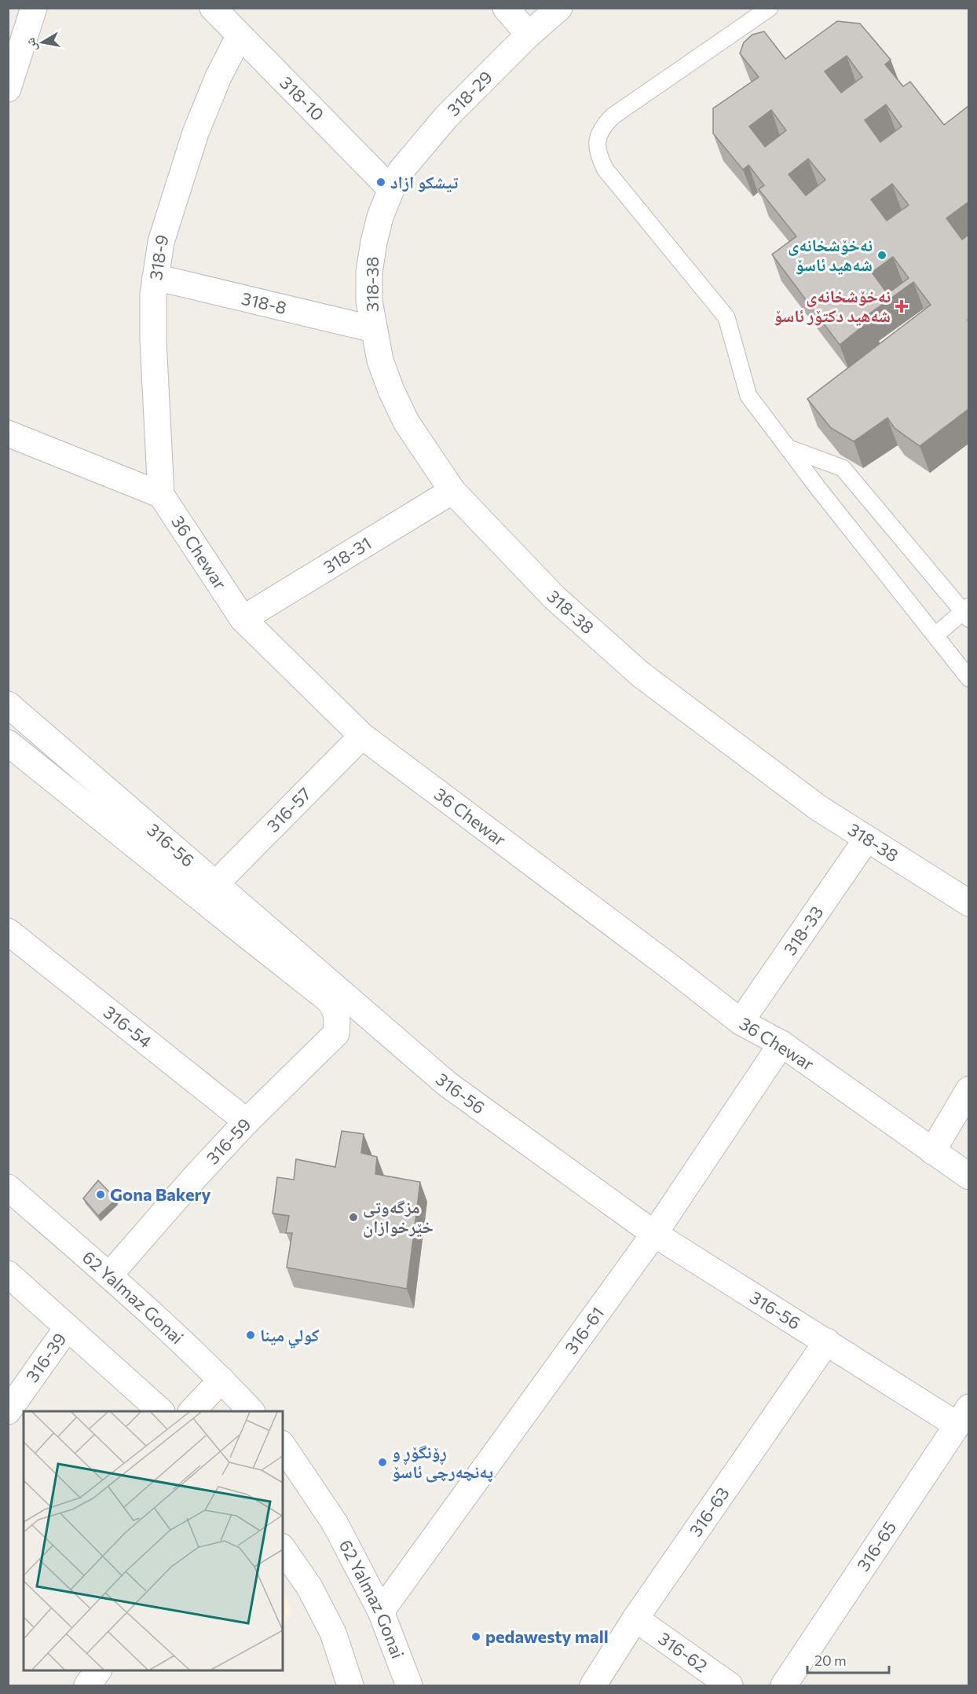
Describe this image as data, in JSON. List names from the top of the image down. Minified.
{"streets":{"street":["318-29","318-10","318-9","318-38","318-8","36 Chewar","318-31","316-57","316-56","318-33","316-54","316-59","62 Yalmaz Gonai","316-61","316-39","316-63","316-65","316-62"]},"crossings":[["318-29","318-10"],["318-29","318-38"],["318-10","318-9"],["318-10","318-38"],["318-9","318-8"],["318-9","36 Chewar"],["318-38","318-8"],["318-38","318-31"],["318-38","318-33"],["36 Chewar","318-31"],["36 Chewar","316-57"],["36 Chewar","318-33"],["36 Chewar","316-61"],["316-57","316-56"],["316-56","316-61"],["316-56","316-63"],["316-56","316-65"],["316-54","316-59"],["316-59","62 Yalmaz Gonai"],["62 Yalmaz Gonai","316-61"],["316-63","316-62"]],"places":{"other":["تيشكو ازاد","نەخۆشخانەی شەهید ئاسۆ","Gona Bakery","مزگەوتی خێرخوازان","كولي مينا","ڕۆنگۆڕ و پەنچەرچی ئاسۆ","pedawesty mall"],"health":["نەخۆشخانەی شەهید دکتۆر ئاسۆ"]},"scale_bar":"20 m","north":"left"}
